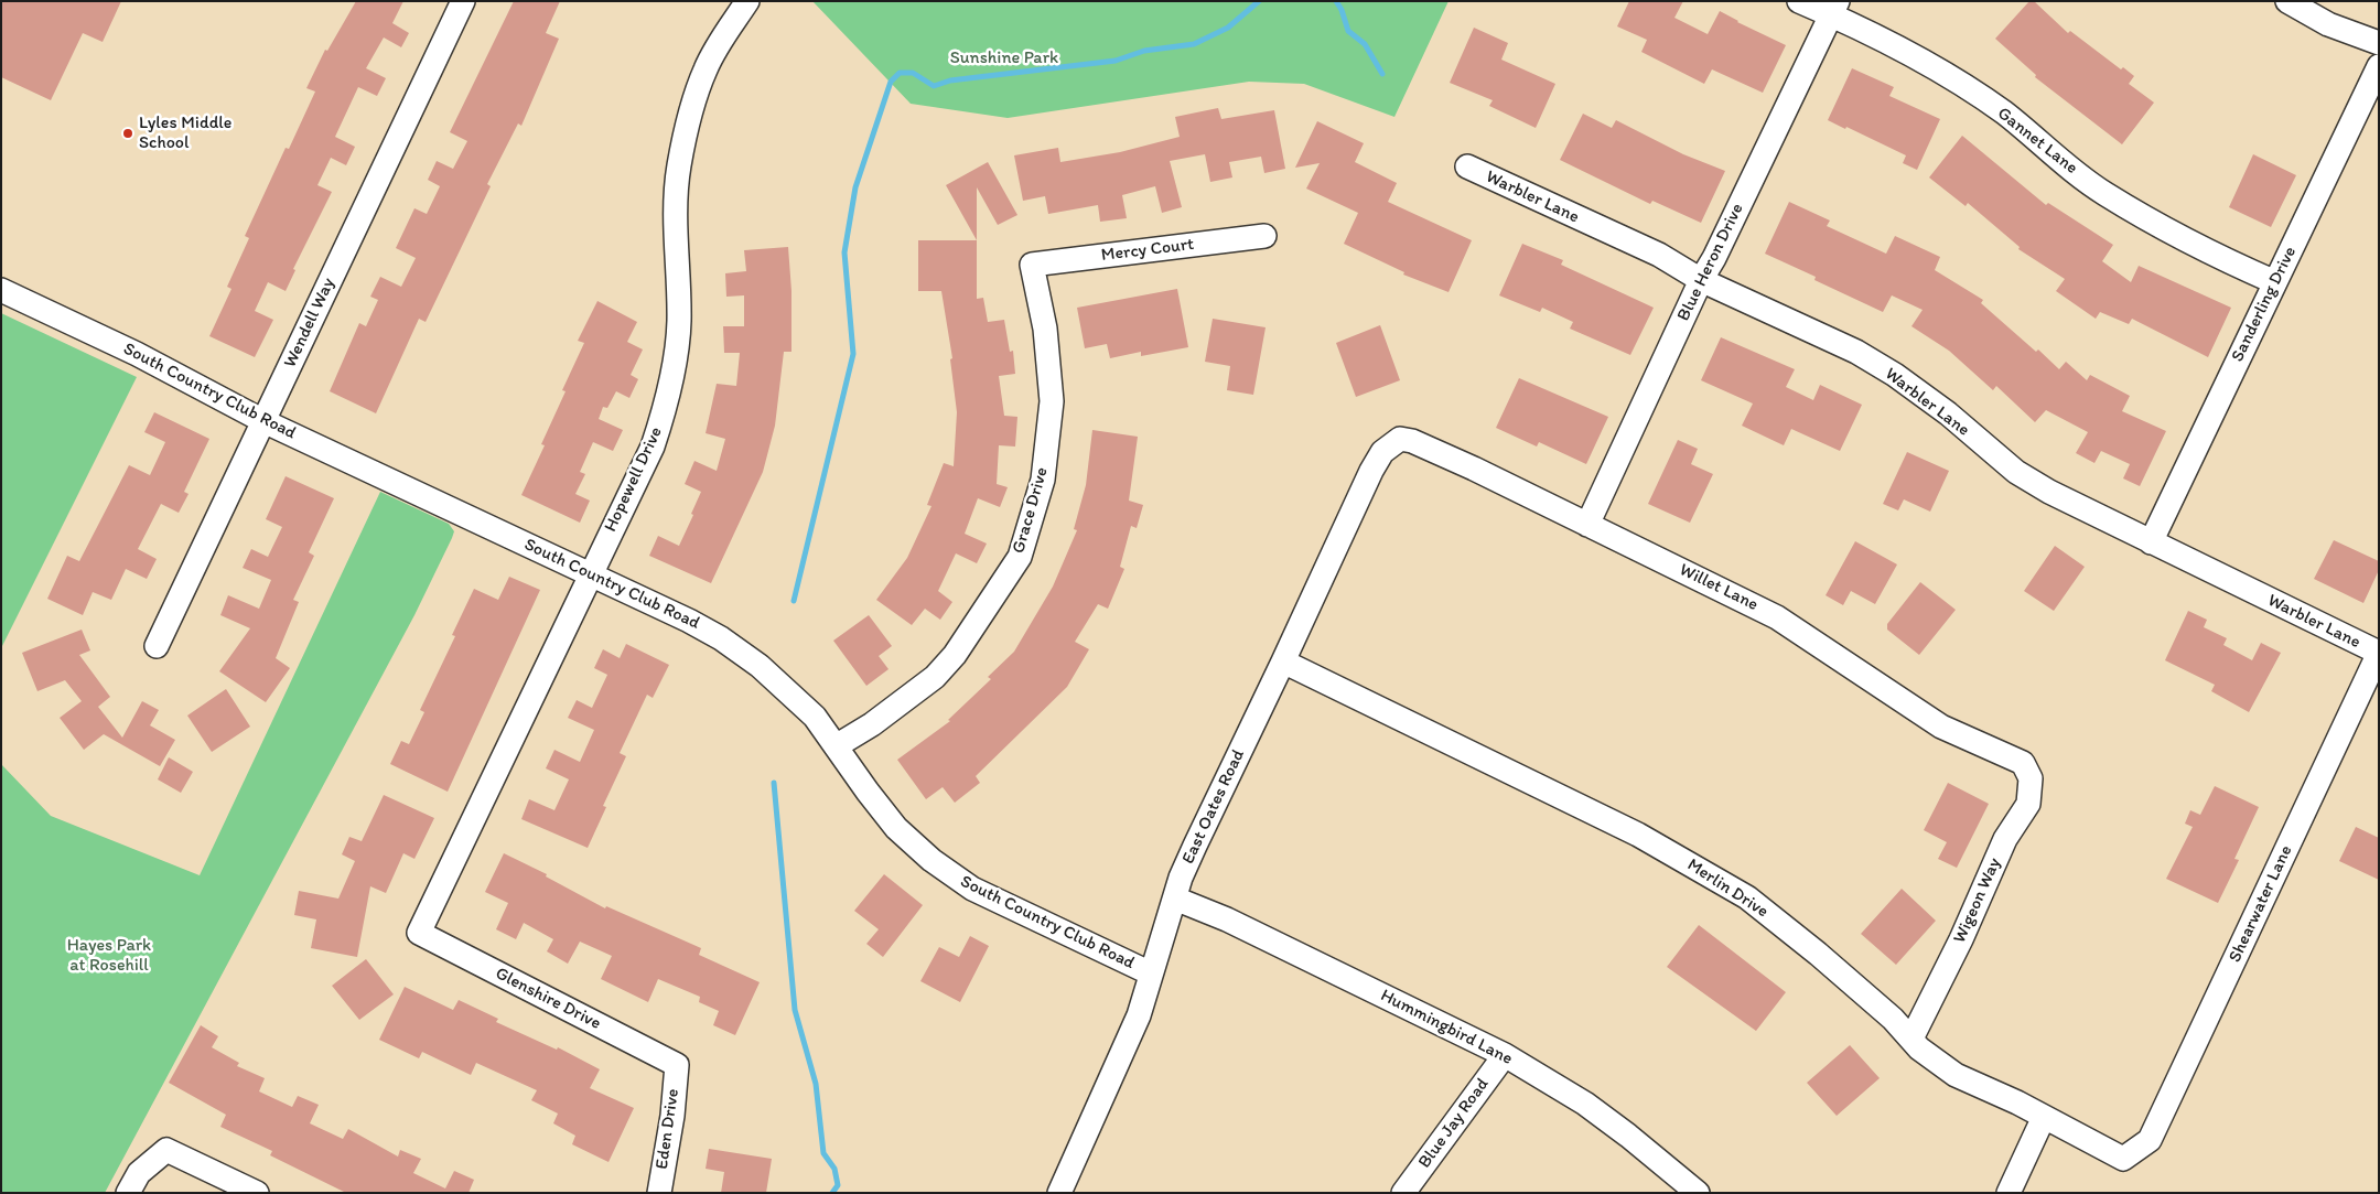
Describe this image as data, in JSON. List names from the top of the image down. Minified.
{"streets":{"street":["Gannet Lane","Warbler Lane","Mercy Court","Blue Heron Drive","Sanderling Drive","Wendell Way","South Country Club Road","Hopewell Drive","Grace Drive","Willet Lane","East Oates Road","Merlin Drive","Wigeon Way","Shearwater Lane","Glenshire Drive","Hummingbird Lane","Blue Jay Road","Eden Drive"]},"crossings":[["Gannet Lane","Blue Heron Drive"],["Gannet Lane","Sanderling Drive"],["Warbler Lane","Blue Heron Drive"],["Warbler Lane","Sanderling Drive"],["Warbler Lane","Shearwater Lane"],["Mercy Court","Grace Drive"],["Blue Heron Drive","Willet Lane"],["Wendell Way","South Country Club Road"],["South Country Club Road","Hopewell Drive"],["South Country Club Road","Grace Drive"],["South Country Club Road","East Oates Road"],["Hopewell Drive","Glenshire Drive"],["Willet Lane","East Oates Road"],["Willet Lane","Wigeon Way"],["East Oates Road","Merlin Drive"],["East Oates Road","Hummingbird Lane"],["Merlin Drive","Wigeon Way"],["Merlin Drive","Shearwater Lane"],["Glenshire Drive","Eden Drive"],["Hummingbird Lane","Blue Jay Road"]],"parks":["Sunshine Park","Hayes Park at Rosehill"],"places":["Lyles Middle School"]}
